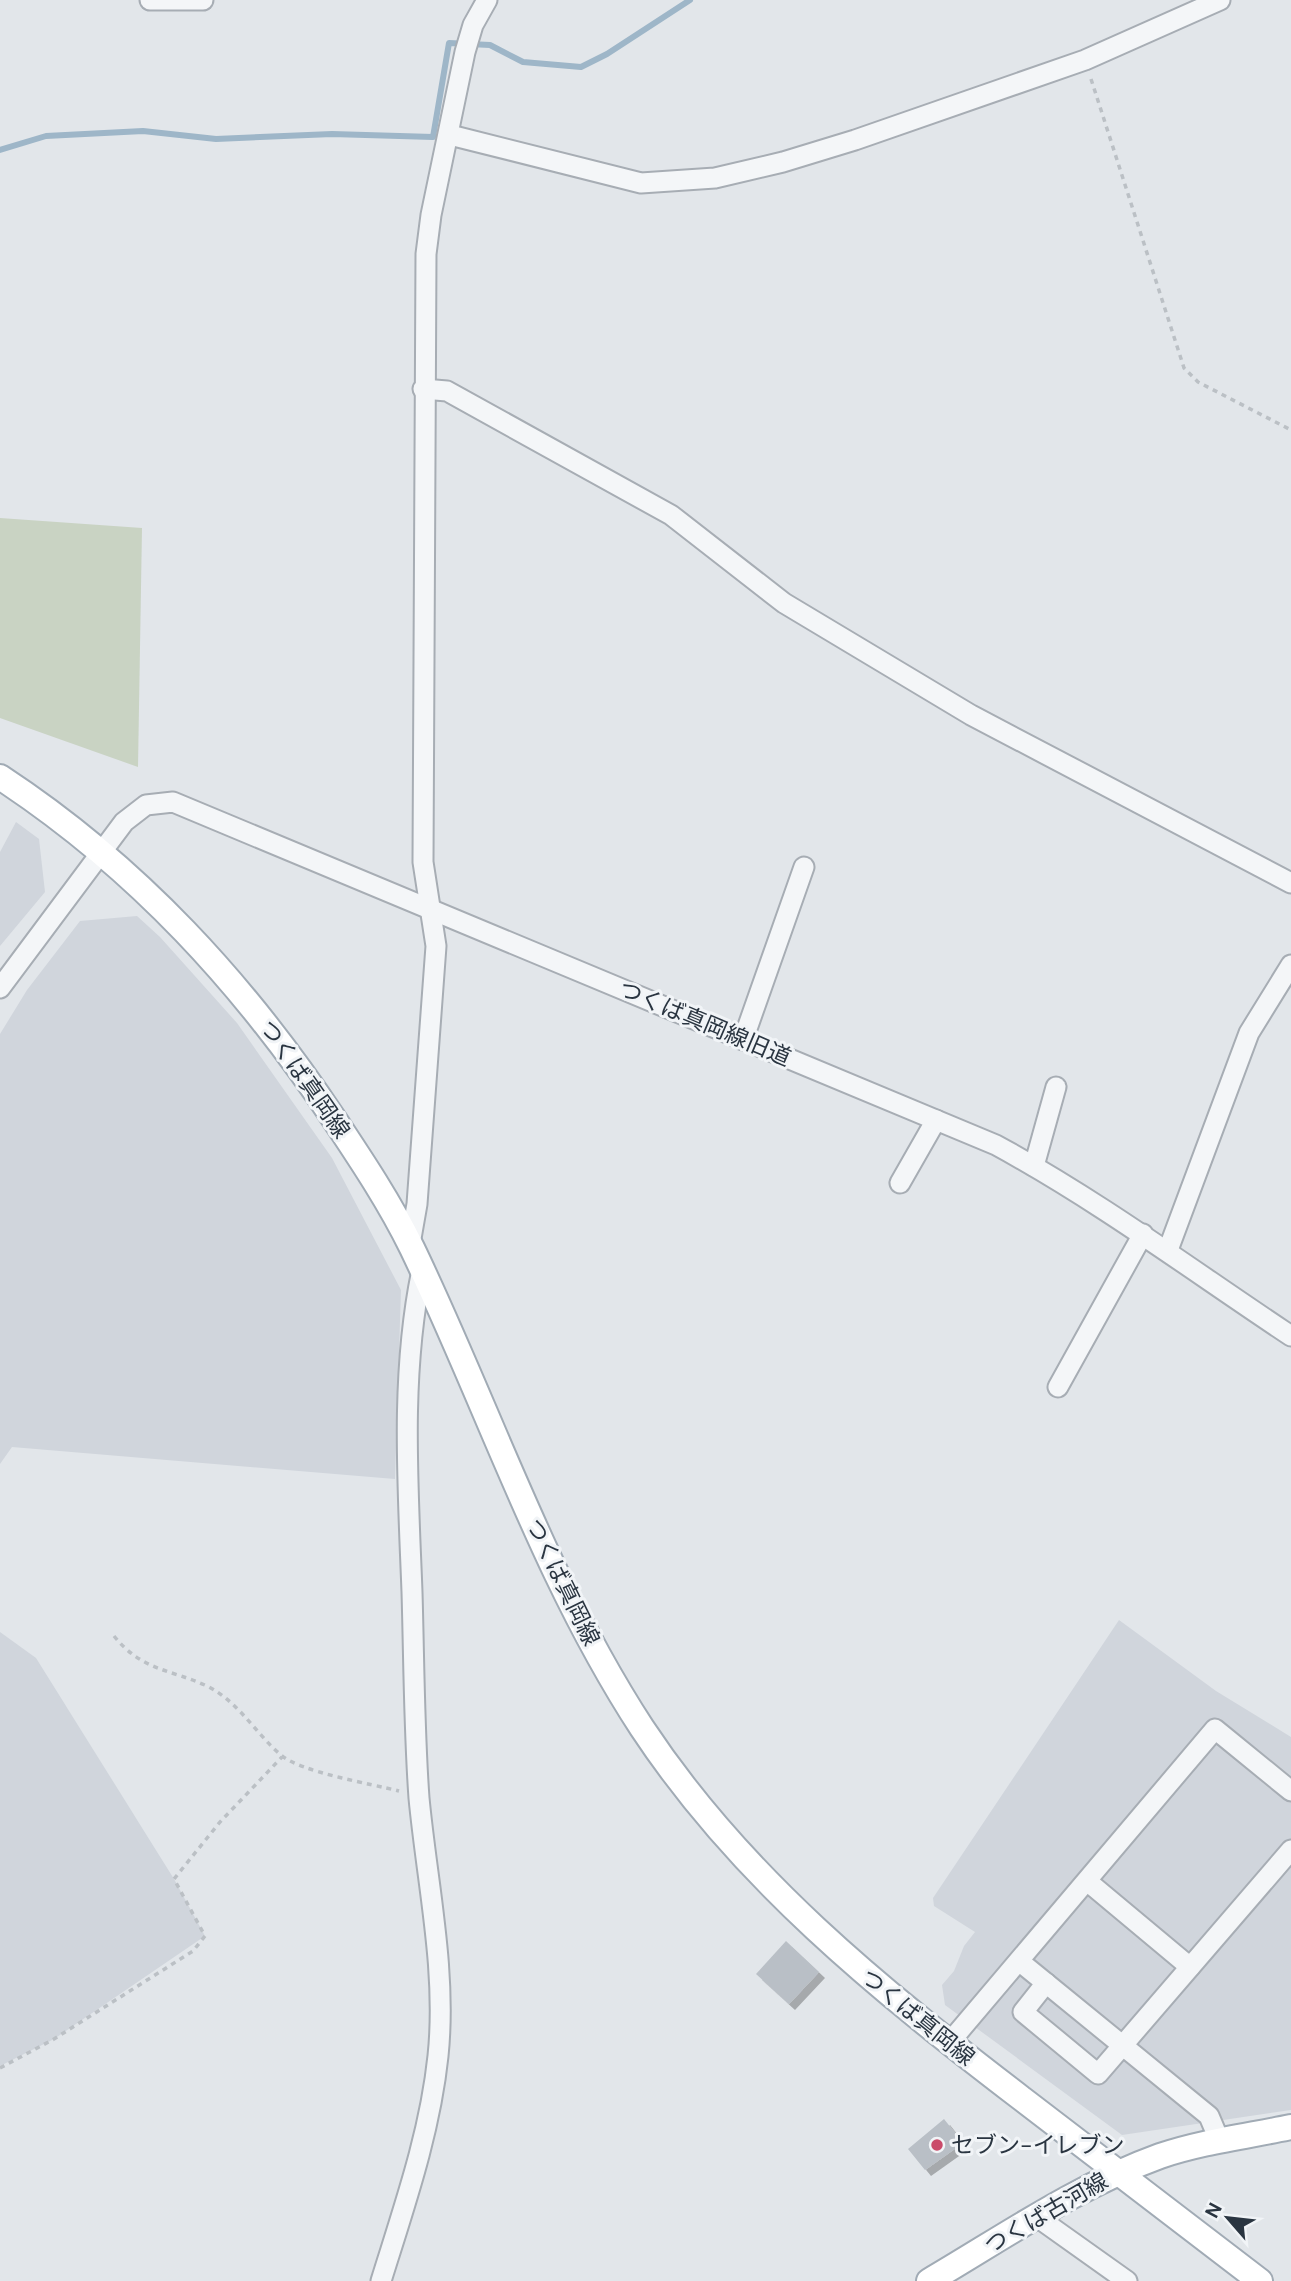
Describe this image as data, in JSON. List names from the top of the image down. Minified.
{"streets":{"main road":["つくば真岡線","つくば古河線"],"street":["つくば真岡線旧道"]},"crossings":[["つくば真岡線旧道","つくば真岡線"],["つくば真岡線","つくば古河線"]],"places":["セブン-イレブン"],"north":"top left"}
